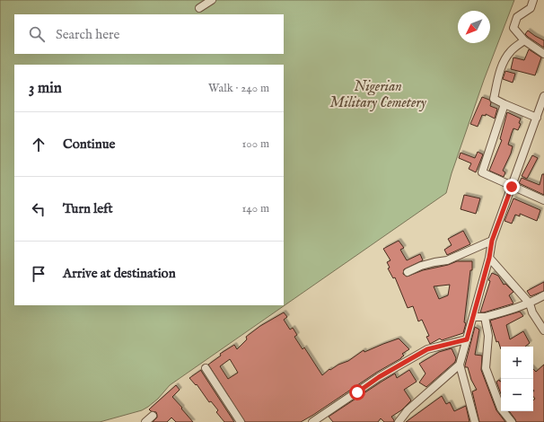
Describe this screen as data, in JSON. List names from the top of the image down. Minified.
{"parks":["Nigerian Military Cemetery"],"north":"bottom left","page":{"search":"Search here","heading":["3 min","Walk · 240 m"],"list":[["Continue","100 m"],["Turn left","140 m"],"Arrive at destination"],"map_buttons":["+","−"]}}
